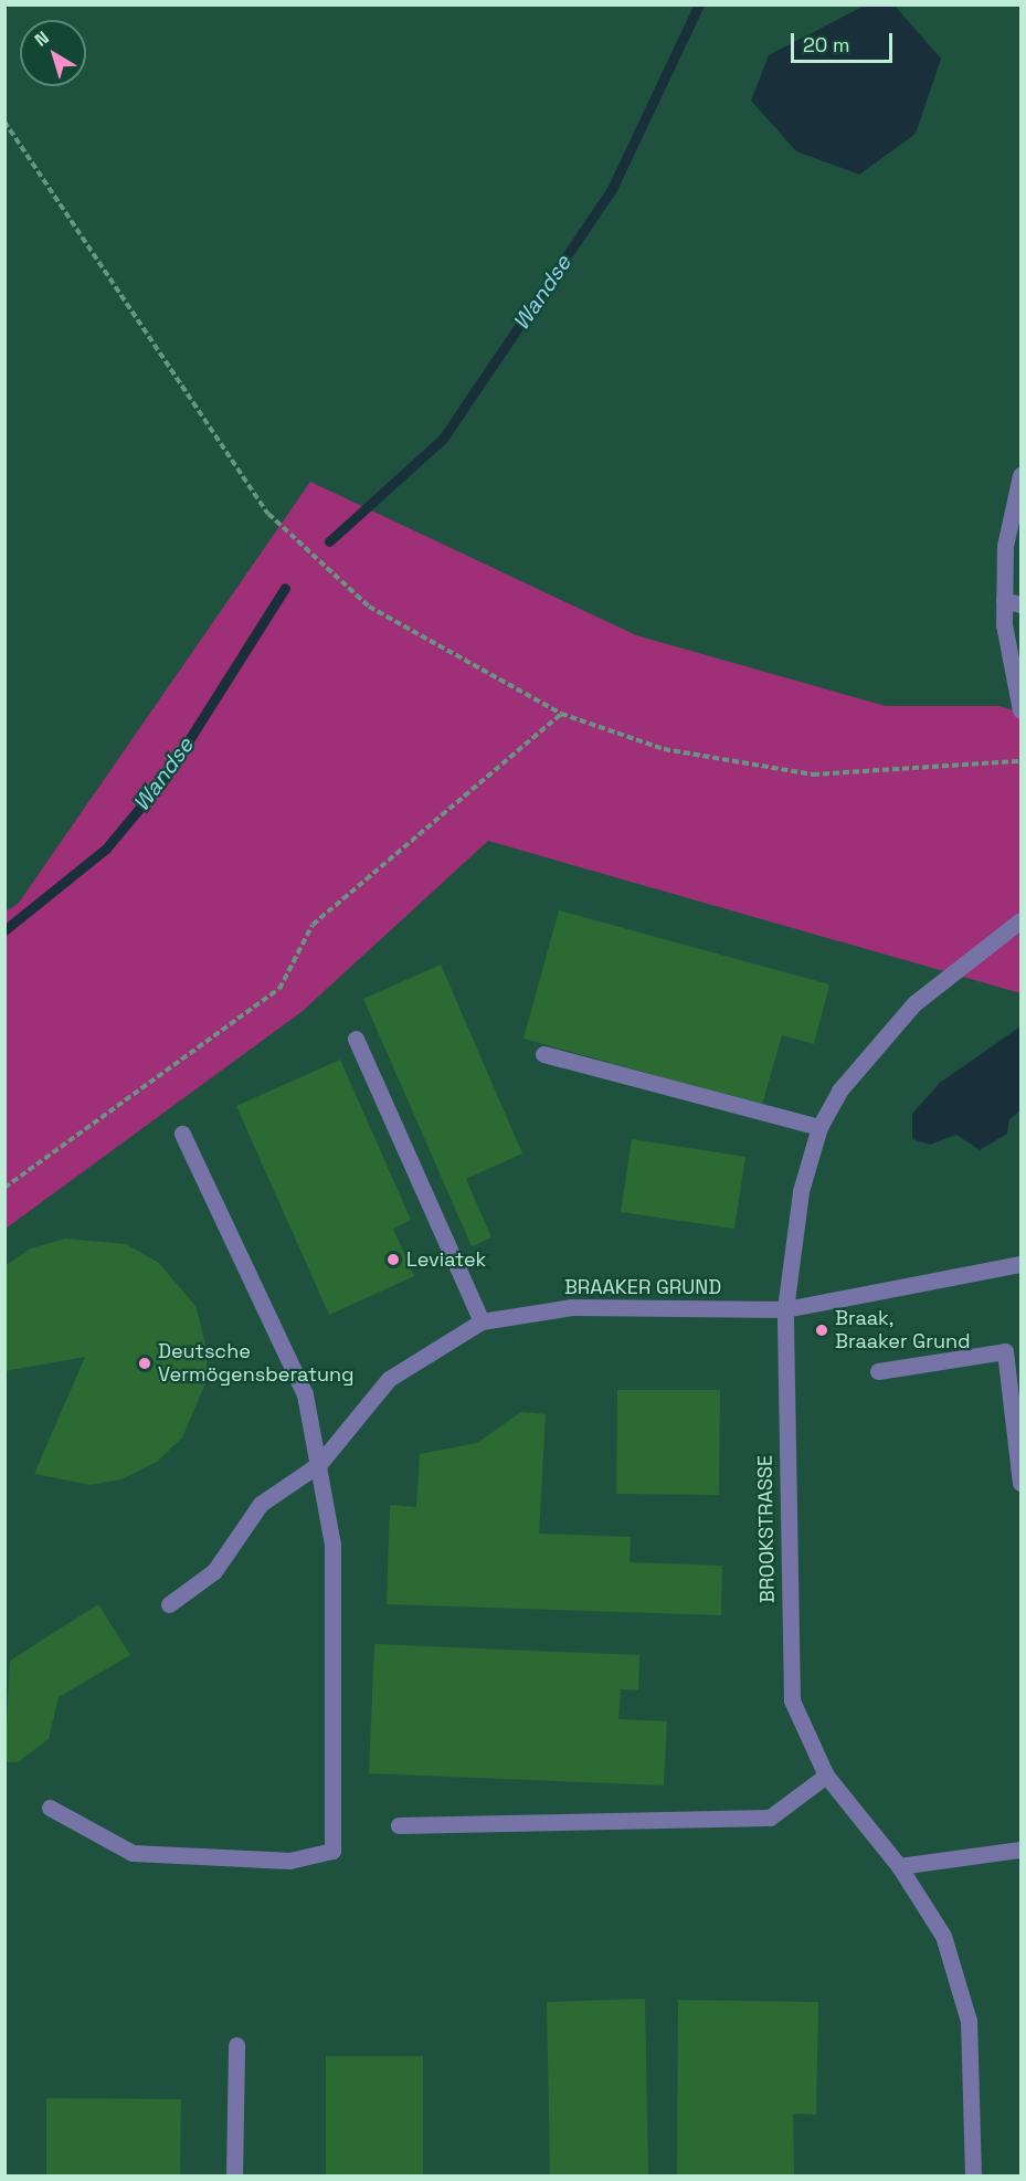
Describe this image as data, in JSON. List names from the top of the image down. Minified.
{"streets":{"street":["BRAAKER GRUND","BROOKSTRASSE"]},"crossings":[["BRAAKER GRUND","BROOKSTRASSE"]],"water":["Wandse"],"places":["Leviatek","Braak, Braaker Grund","Deutsche Vermögensberatung"],"scale_bar":"20 m","north":"top left"}
